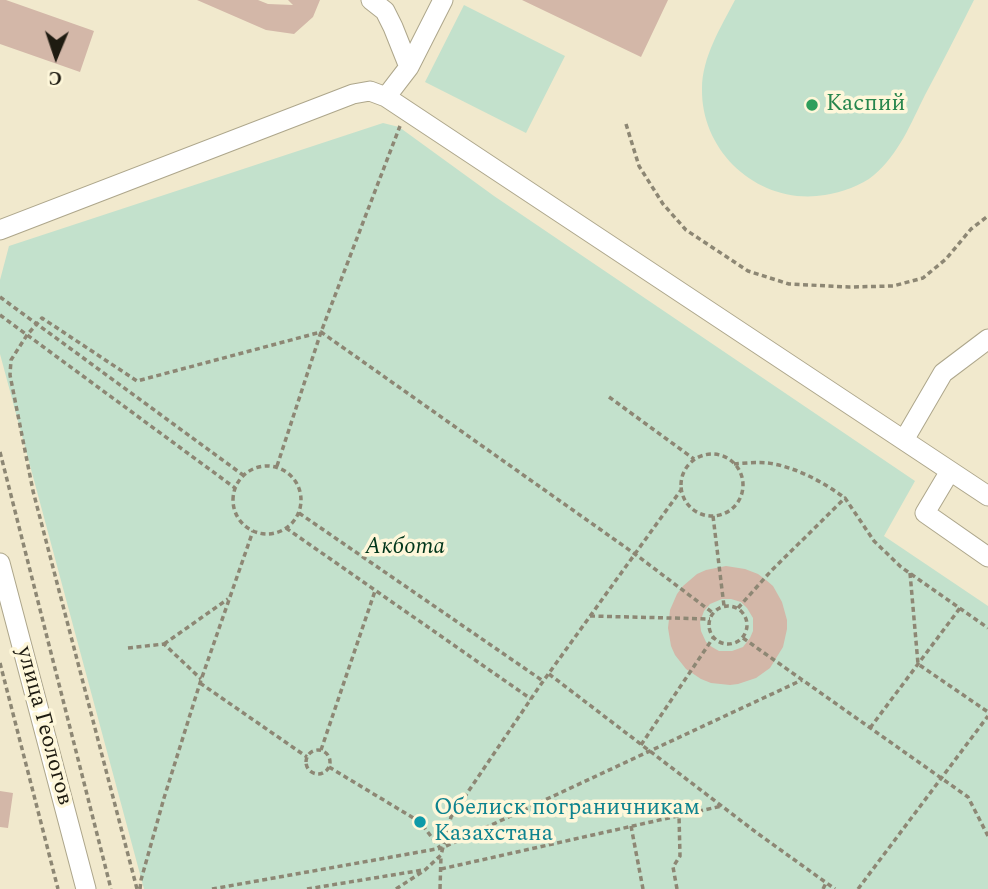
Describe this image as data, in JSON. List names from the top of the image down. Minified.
{"streets":{"street":["улица Геологов"]},"parks":["Акбота"],"places":["Каспий","Обелиск пограничникам Казахстана"],"north":"bottom"}
